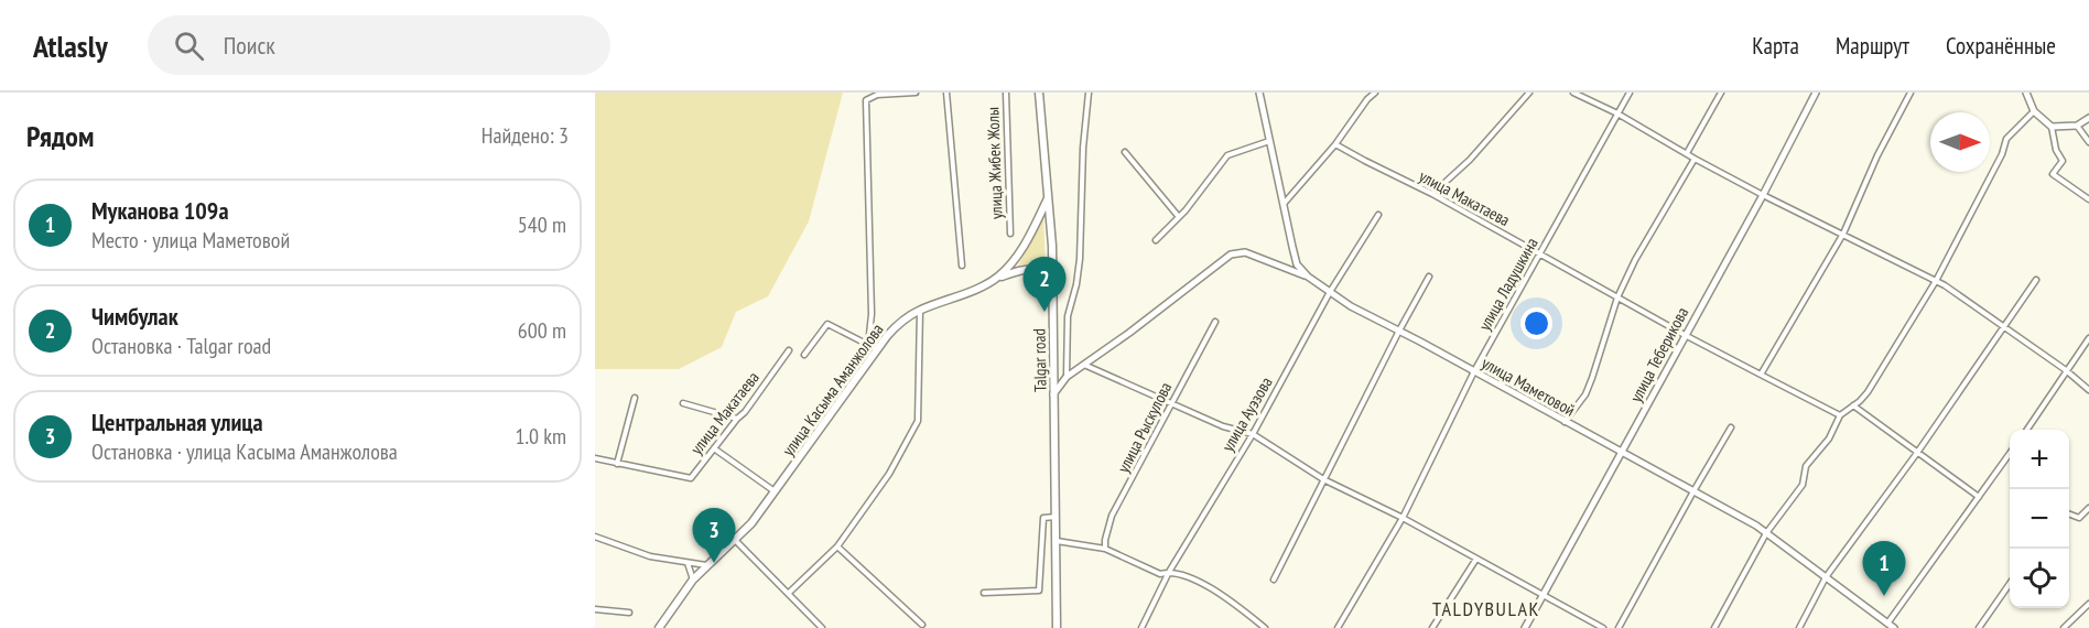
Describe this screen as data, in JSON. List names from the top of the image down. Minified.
{"streets":{"main road":["Talgar road","улица Касыма Аманжолова"],"street":["улица Жибек Жолы","улица Макатаева","улица Ладушкина","улица Теберикова","улица Маметовой","улица Ауэзова","улица Рыскулова"]},"crossings":[["улица Макатаева","улица Ладушкина"],["улица Макатаева","улица Теберикова"],["улица Ладушкина","улица Маметовой"],["улица Теберикова","улица Маметовой"],["Talgar road","улица Касыма Аманжолова"],["улица Маметовой","улица Ауэзова"]],"districts":["TALDYBULAK"],"north":"right","page":{"header":"Atlasly","search":"Поиск","nav":["Карта","Маршрут","Сохранённые"],"heading":["Рядом","Найдено: 3"],"list":[{"mark":"1","name":"Муканова 109а","note":"Место · улица Маметовой","value":"540 m"},{"mark":"2","name":"Чимбулак","note":"Остановка · Talgar road","value":"600 m"},{"mark":"3","name":"Центральная улица","note":"Остановка · улица Касыма Аманжолова","value":"1.0 km"}],"pins":["2","3","1"],"map_buttons":["+","−"]}}
